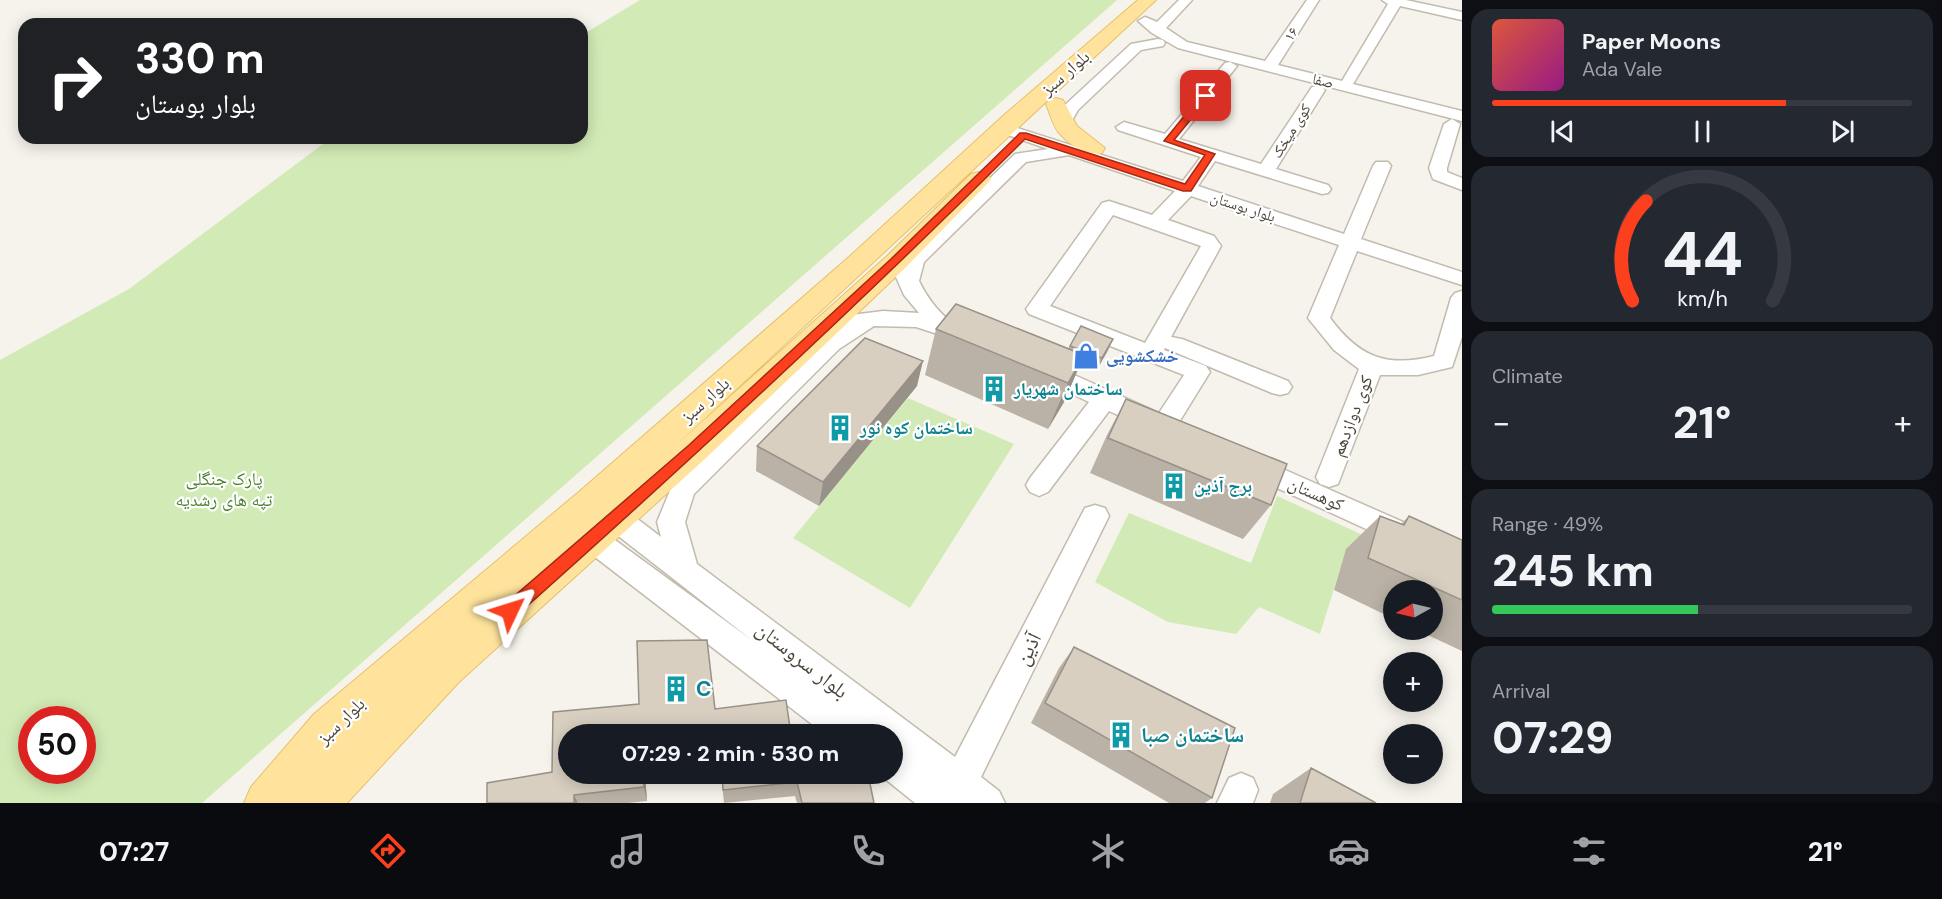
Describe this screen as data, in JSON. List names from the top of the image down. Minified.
{"streets":{"main road":["بلوار سبز"],"street":["۱۶","صفا","کوی میخک","بلوار بوستان","کوی دوازدهم","کوهستان","آذین","بلوار سروستان"]},"crossings":[["۱۶","صفا"],["بلوار سبز","صفا"],["بلوار سبز","بلوار بوستان"],["بلوار سبز","بلوار سروستان"],["بلوار بوستان","کوی دوازدهم"],["آذین","بلوار سروستان"]],"parks":["پارک جنگلی تپه های رشدیه"],"places":{"shop":["خشکشویی"],"building":["ساختمان شهریار","ساختمان کوه نور","برج آذین","C","ساختمان صبا"]},"north":"left","page":{"turn":["330 m","بلوار بوستان"],"song":["Paper Moons","Ada Vale"],"tile":["Climate",["Range · 49%","245 km"],["Arrival","07:29"]],"heat":["−","21°","+"],"map_buttons":["+","−"],"limit":"50","trip":"07:29 · 2 min · 530 m","tabs":["07:27","21°"],"gauge":["44","km/h"]}}
